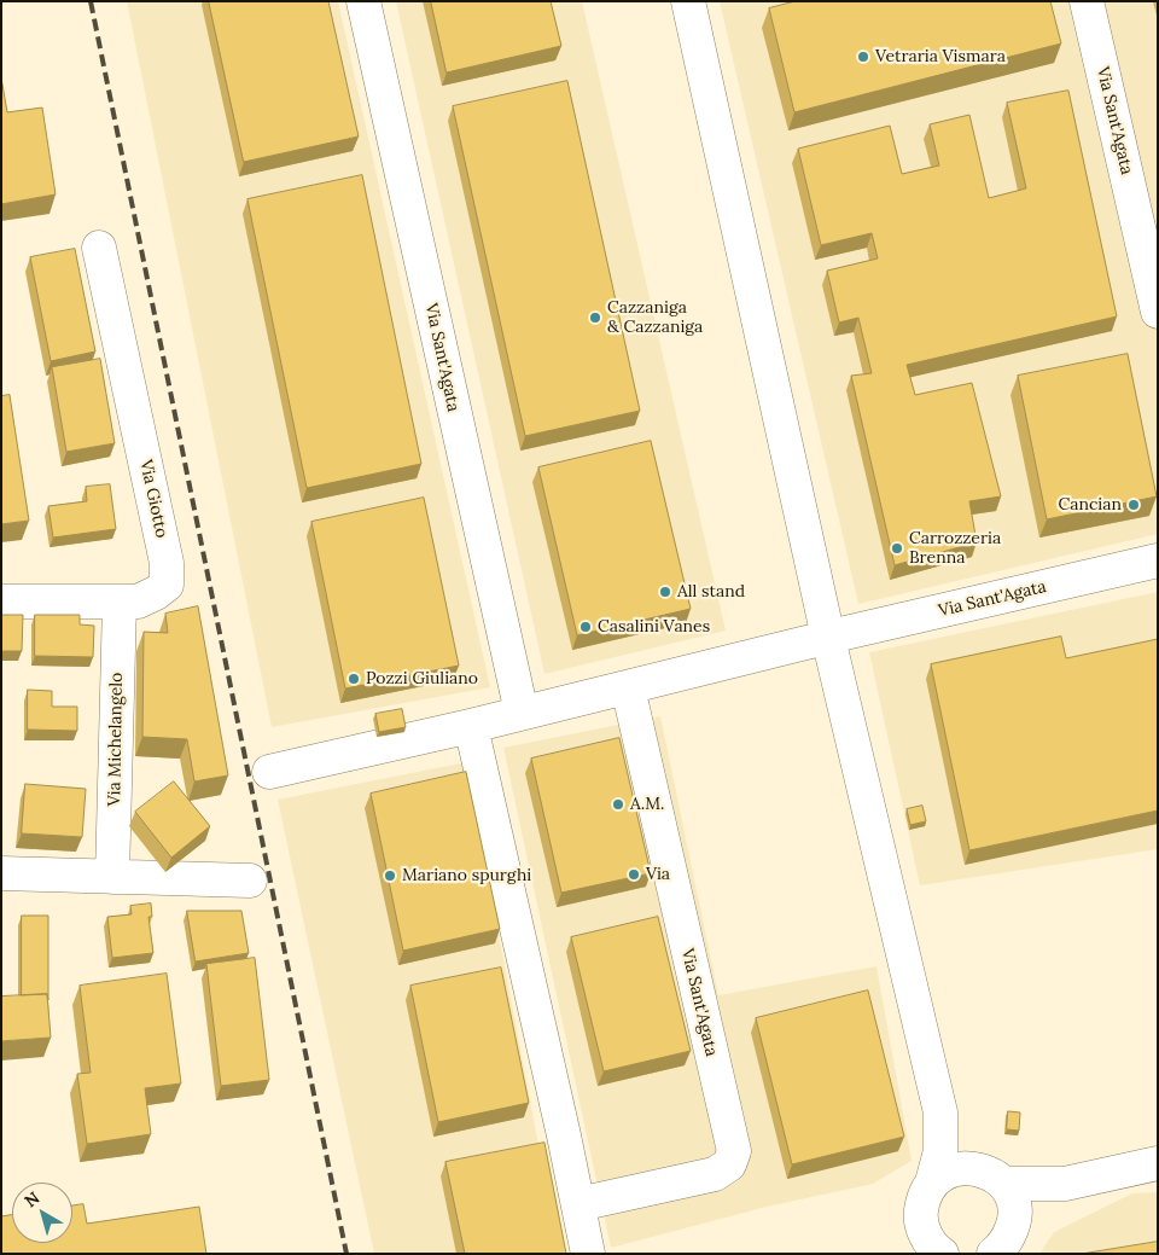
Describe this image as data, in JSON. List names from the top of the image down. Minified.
{"streets":{"street":["Via Sant'Agata","Via Giotto","Via Michelangelo"]},"crossings":[["Via Giotto","Via Michelangelo"]],"places":["Vetraria Vismara","Cazzaniga & Cazzaniga","Cancian","Carrozzeria Brenna","All stand","Casalini Vanes","Pozzi Giuliano","A.M.","Via","Mariano spurghi"],"north":"top left"}
